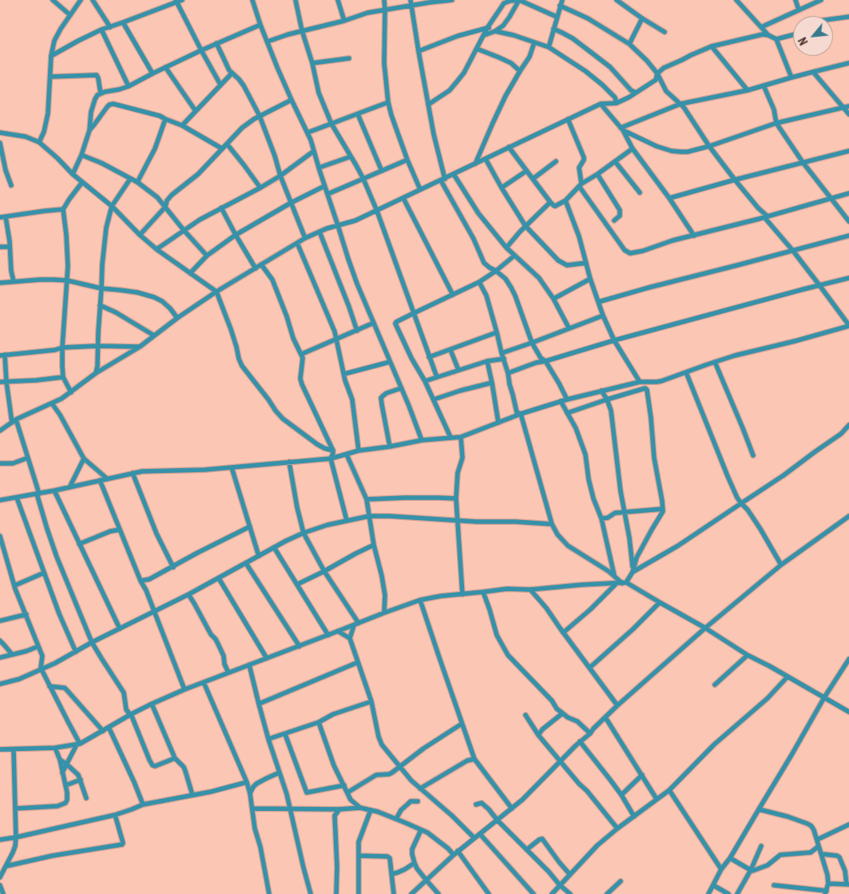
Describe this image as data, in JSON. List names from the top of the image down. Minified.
{"north":"bottom left"}
